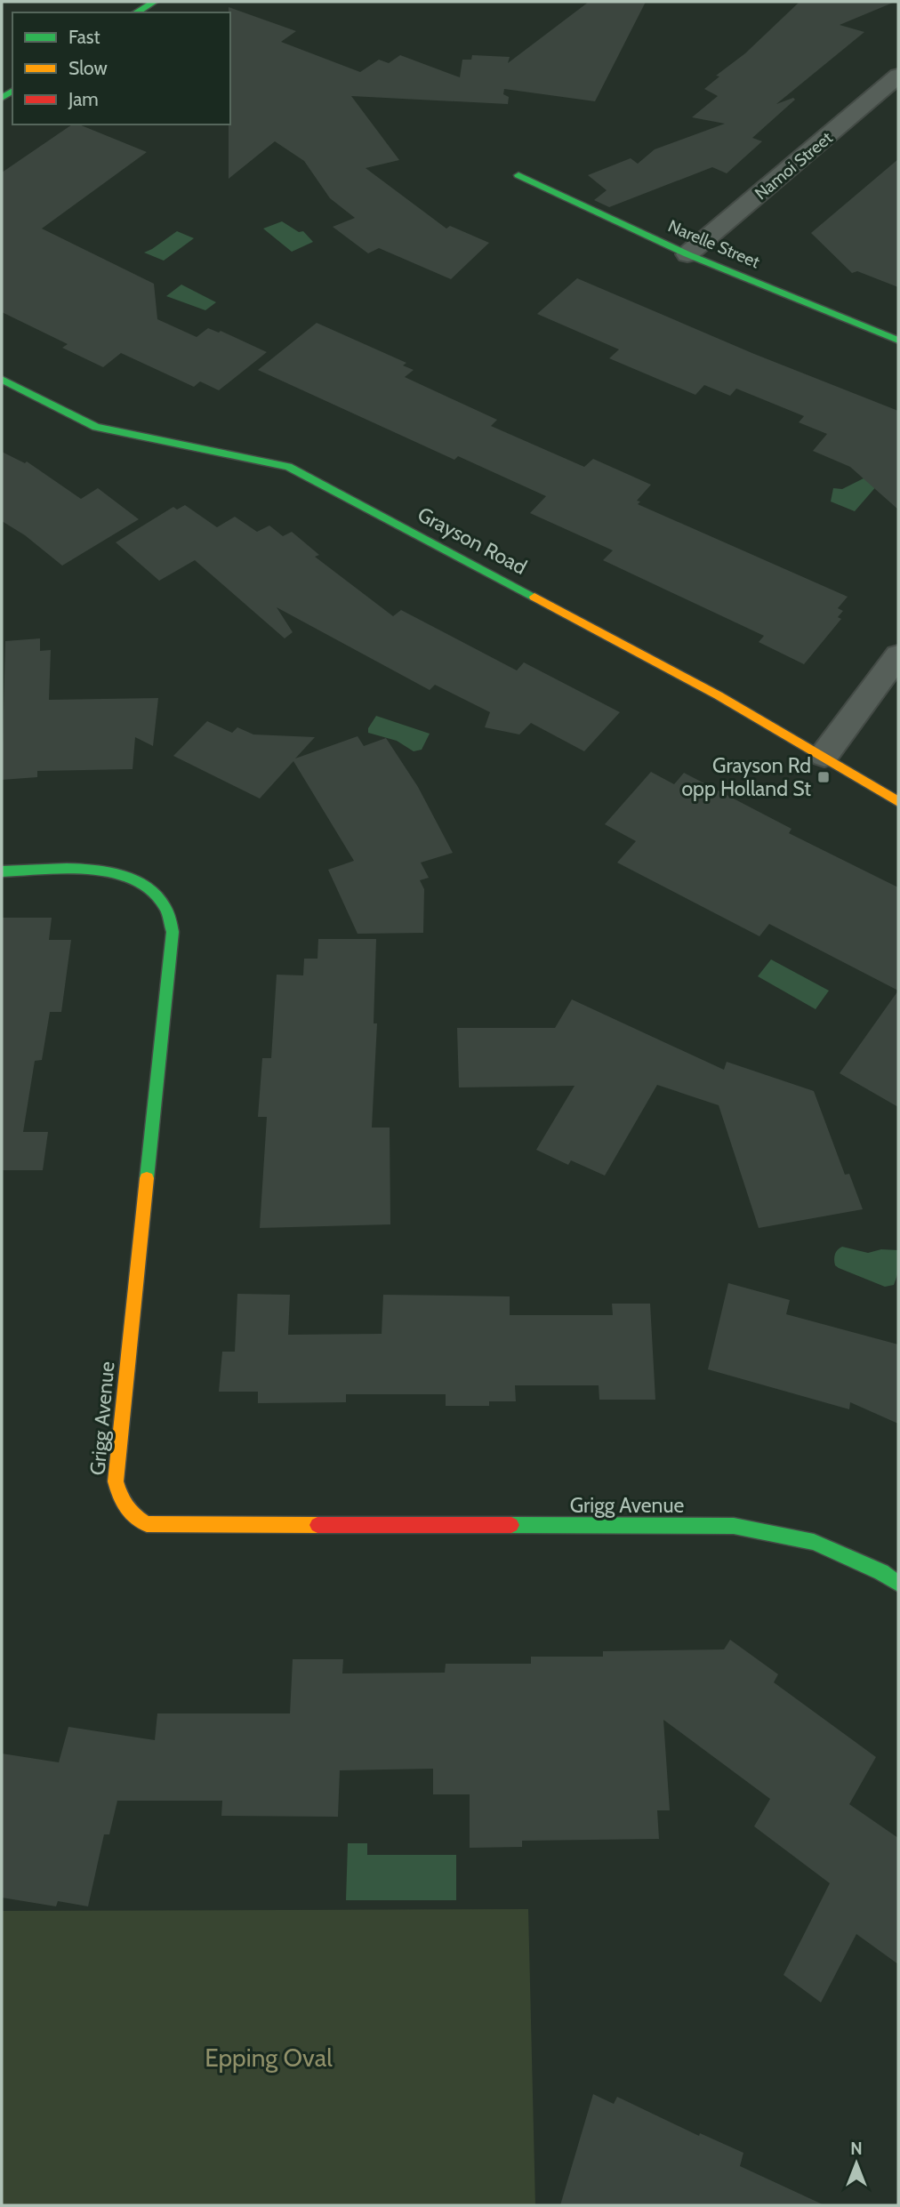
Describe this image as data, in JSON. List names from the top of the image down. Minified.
{"streets":{"street":["Namoi Street","Narelle Street","Grayson Road","Grigg Avenue"]},"crossings":[["Namoi Street","Narelle Street"]],"parks":["Epping Oval"],"places":{"transit":["Grayson Rd opp Holland St"]},"legend":["Fast","Slow","Jam"],"north":"top"}
